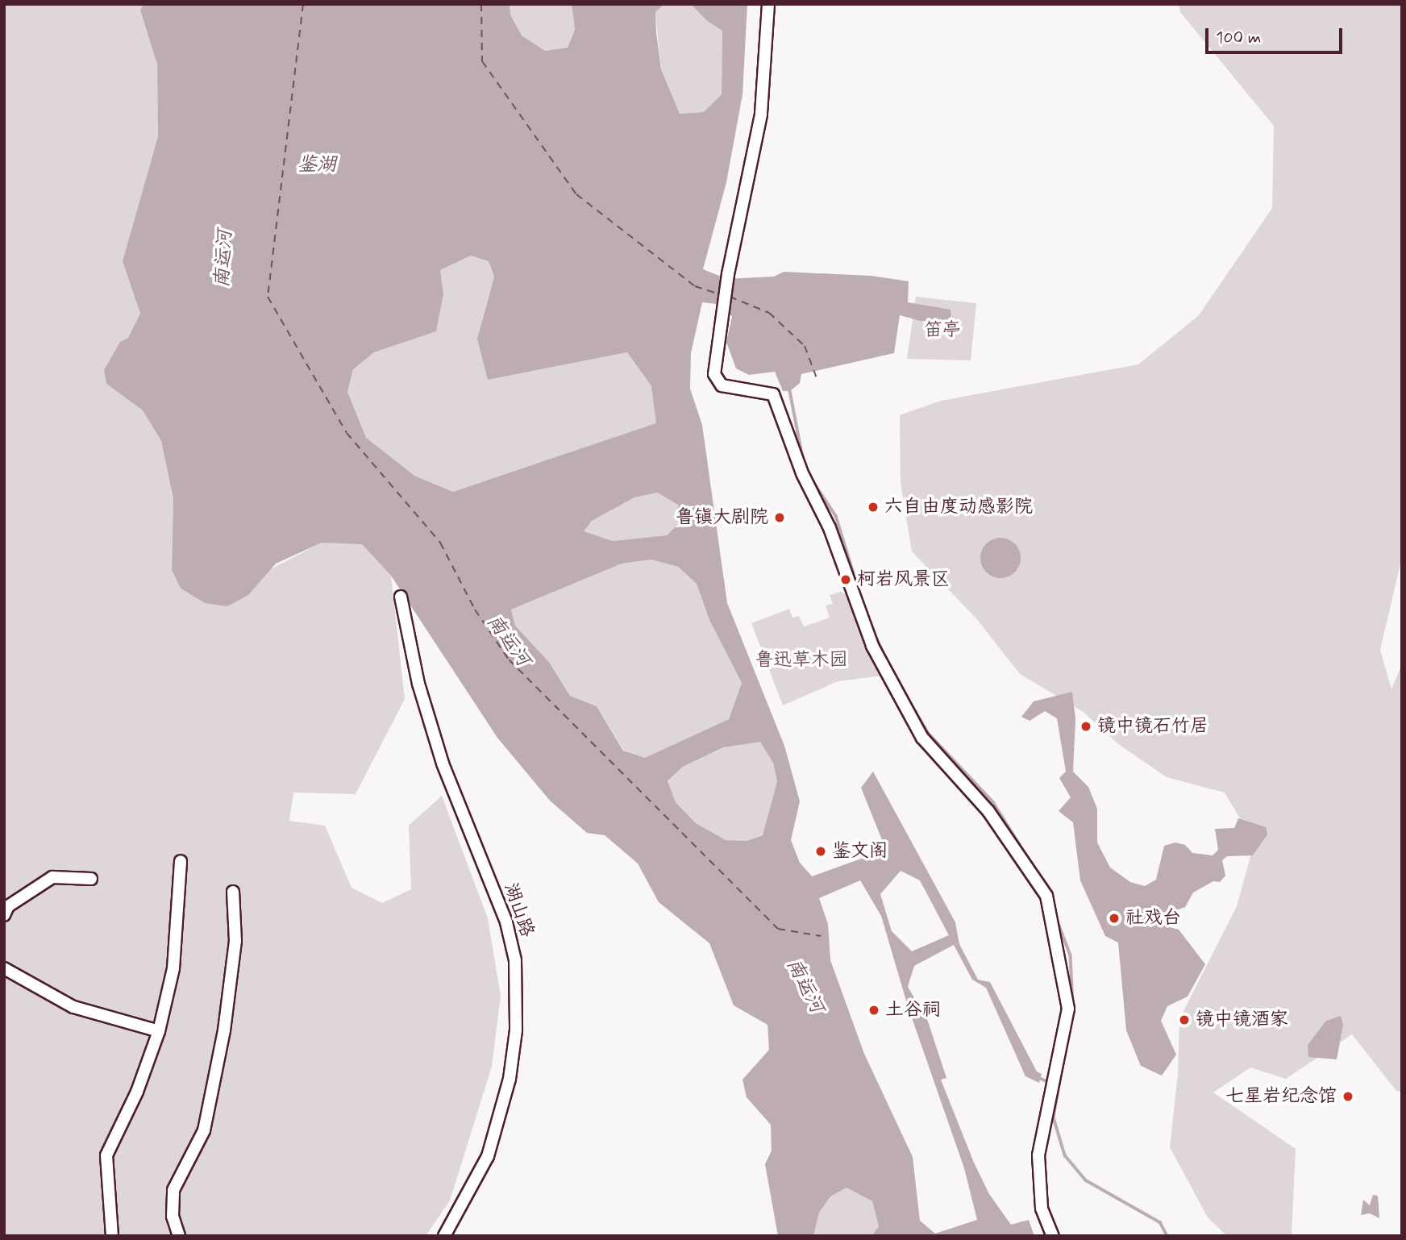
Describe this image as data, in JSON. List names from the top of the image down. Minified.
{"streets":{"street":["湖山路"]},"water":["鉴湖","南运河"],"parks":["笛亭","鲁迅草木园"],"places":["六自由度动感影院","鲁镇大剧院","柯岩风景区","镜中镜石竹居","鉴文阁","社戏台","土谷祠","镜中镜酒家","七星岩纪念馆"],"scale_bar":"100 m"}
